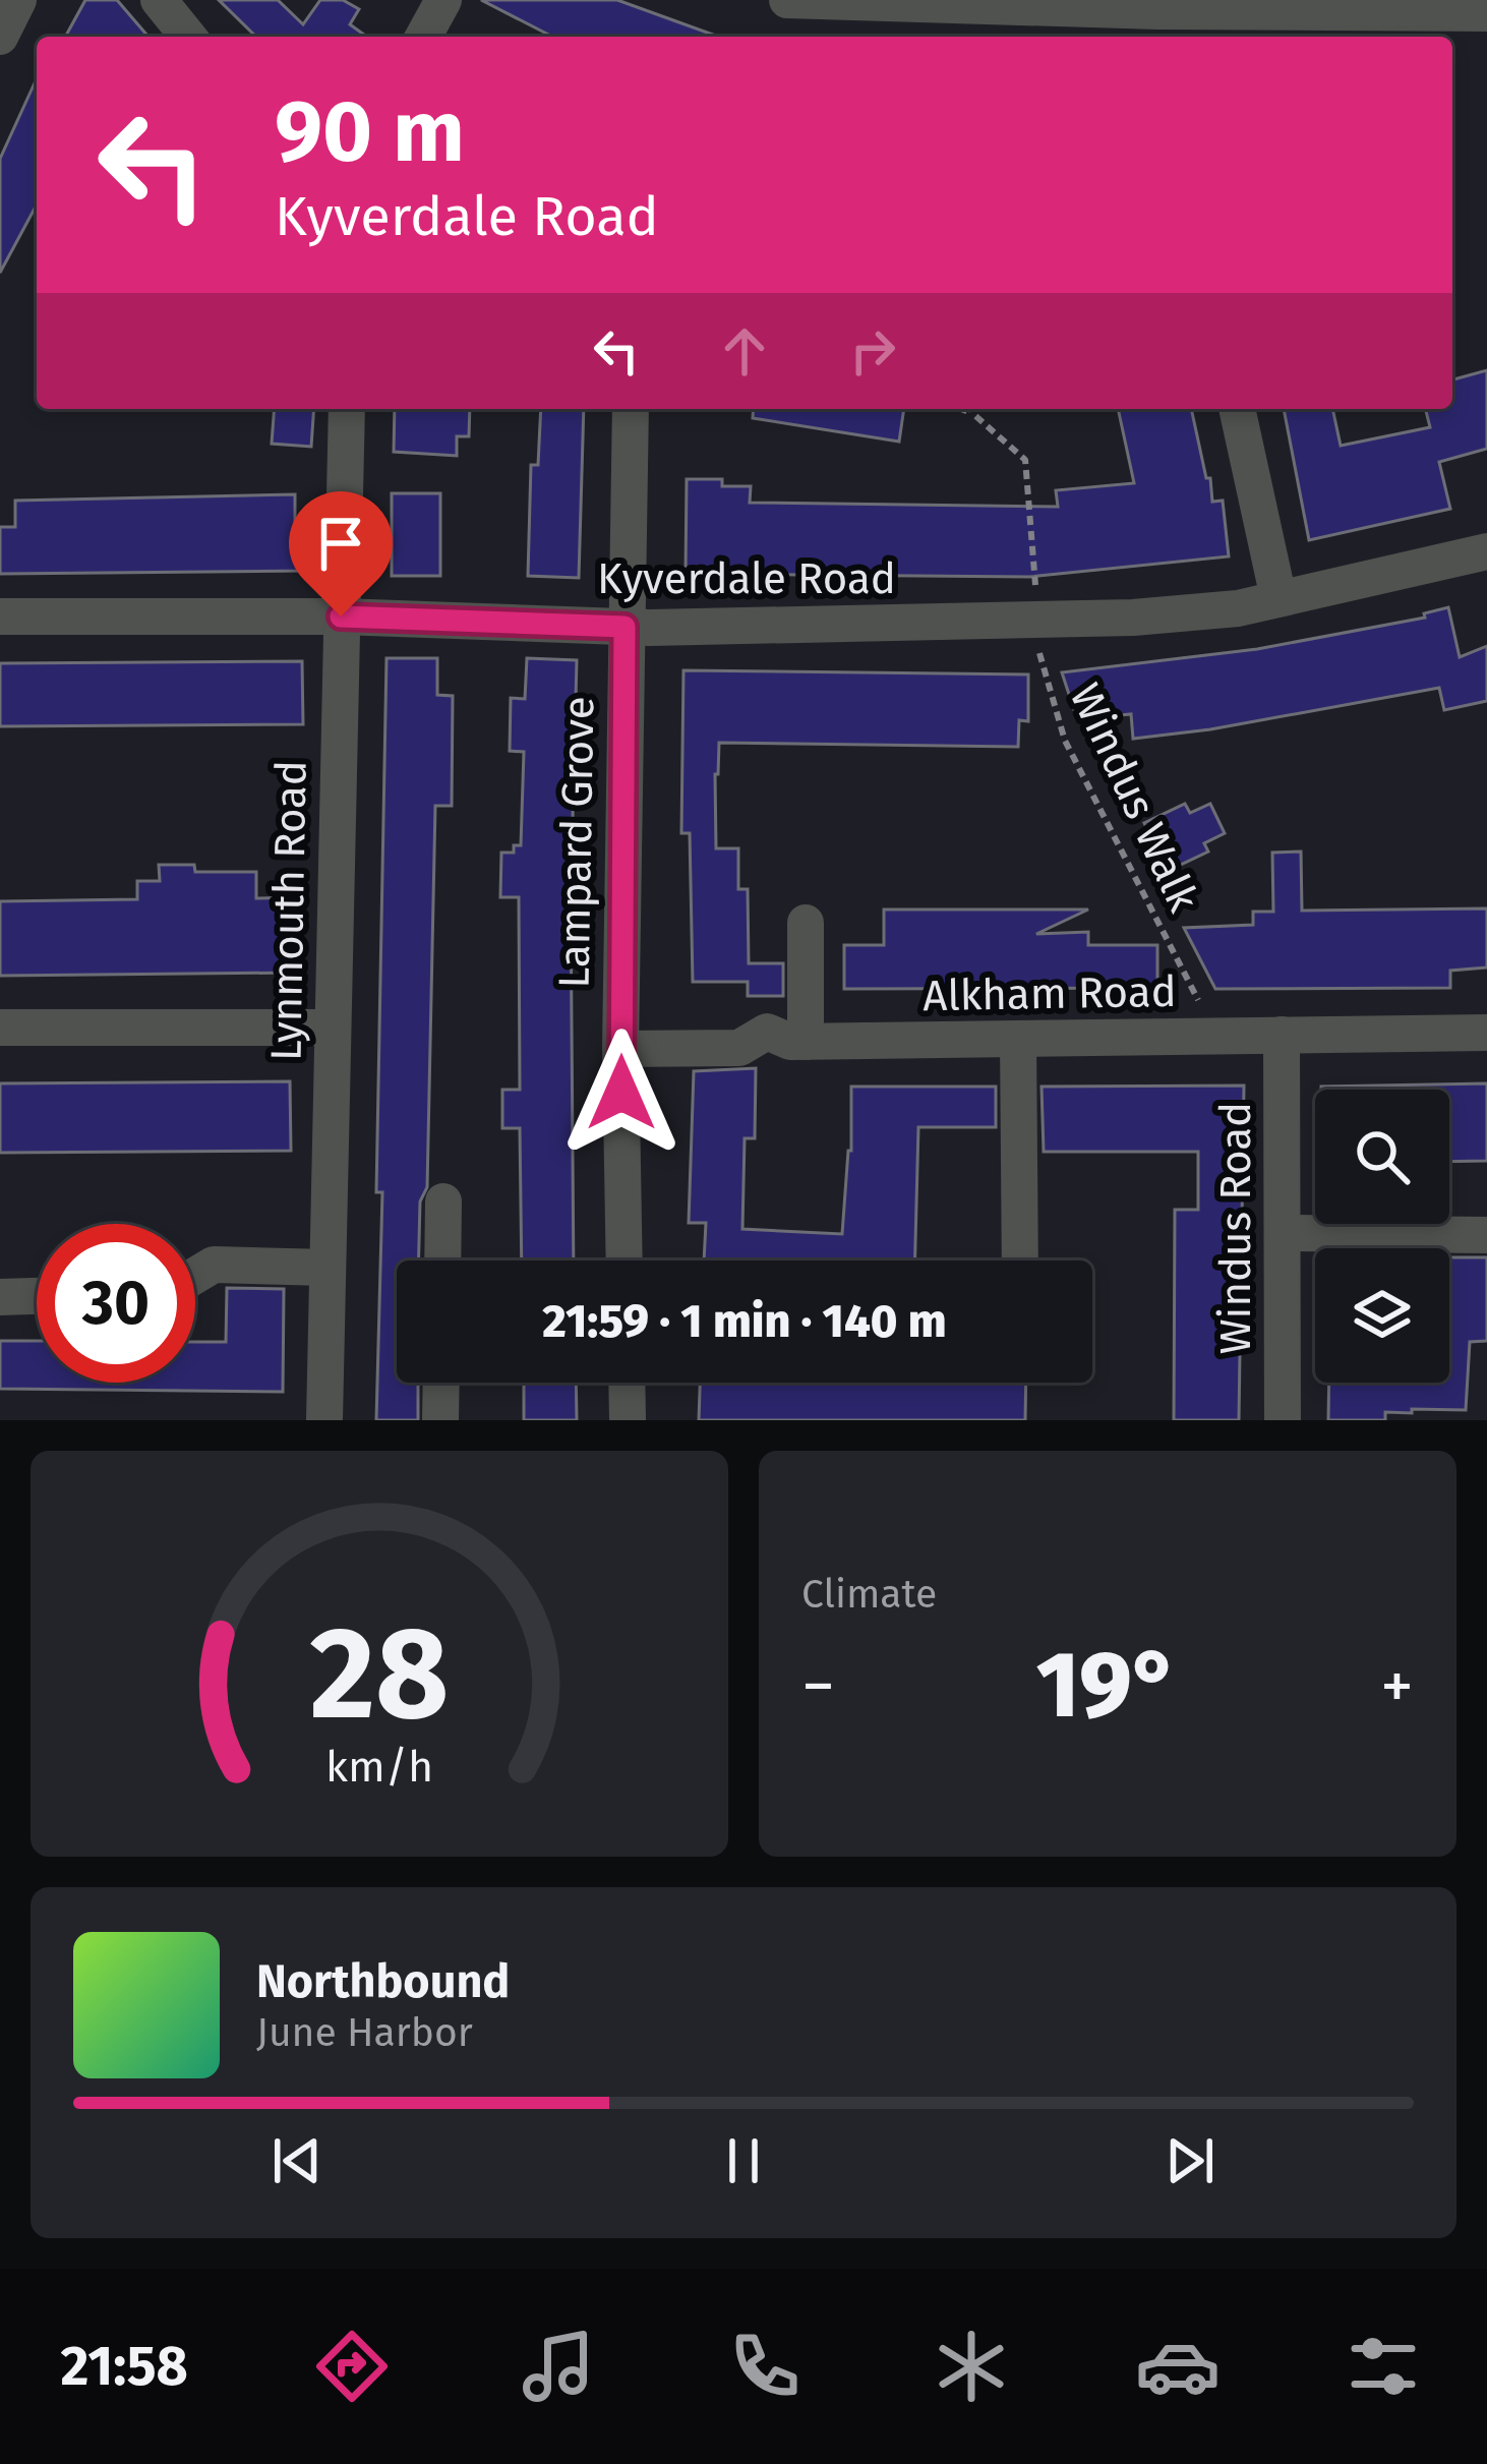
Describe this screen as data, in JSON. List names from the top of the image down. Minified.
{"streets":{"street":["Kyverdale Road","Lampard Grove","Lynmouth Road","Alkham Road","Windus Road"],"path":["Windus Walk"]},"crossings":[["Kyverdale Road","Lampard Grove"],["Kyverdale Road","Lynmouth Road"],["Lampard Grove","Alkham Road"],["Alkham Road","Windus Road"]],"page":{"turn":["90 m","Kyverdale Road"],"limit":"30","trip":"21:59 · 1 min · 140 m","tile":"Climate","heat":["−","19°","+"],"song":["Northbound","June Harbor"],"tabs":"21:58","gauge":["28","km/h"]}}
